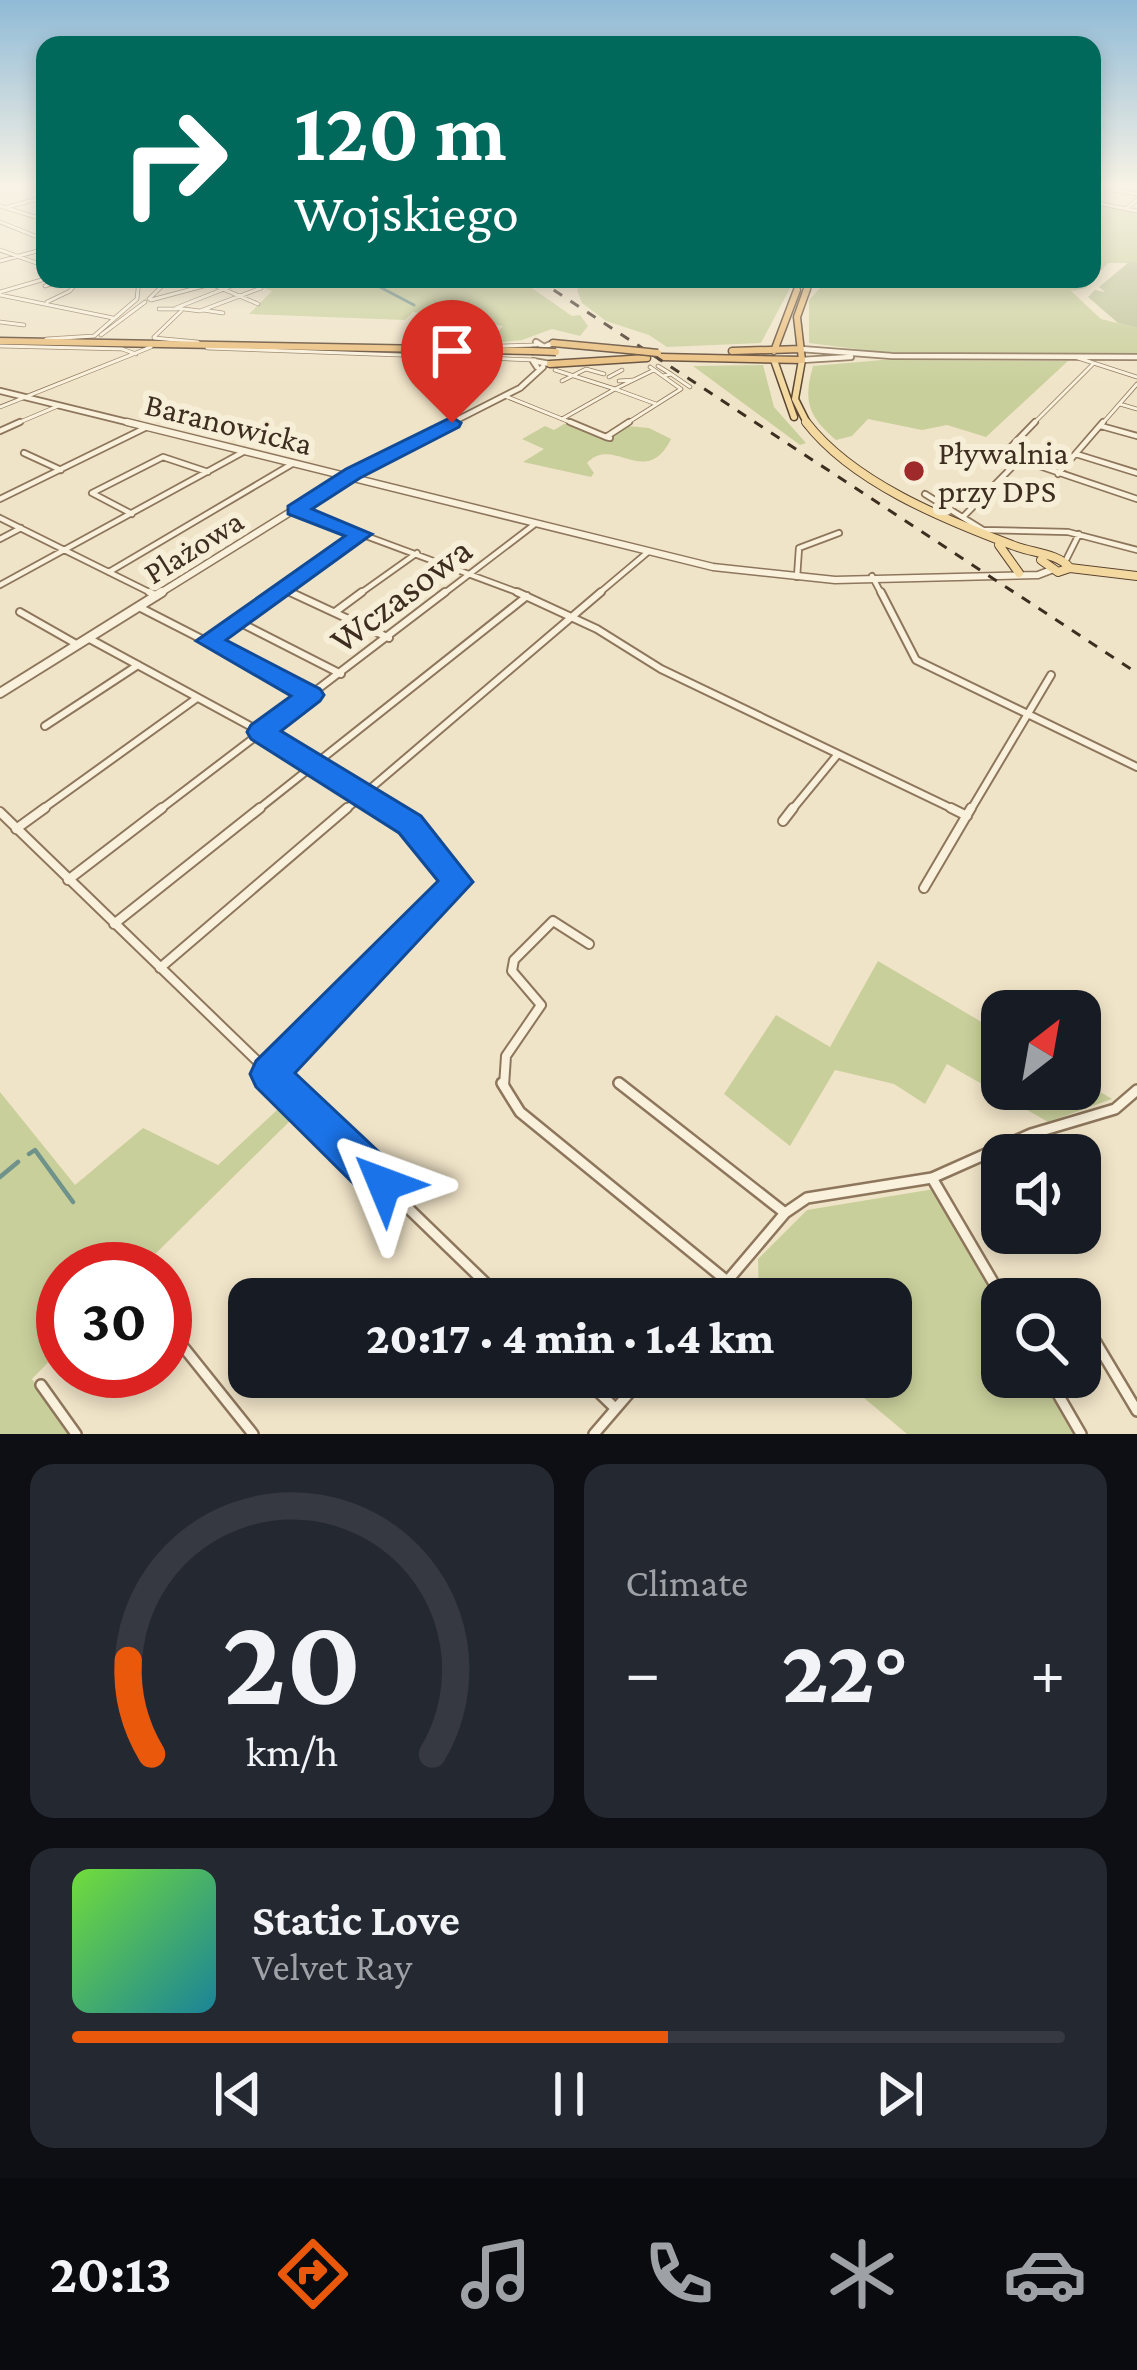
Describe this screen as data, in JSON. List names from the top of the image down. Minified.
{"streets":{"street":["Baranowicka","Plażowa","Wczasowa"]},"crossings":[["Baranowicka","Plażowa"],["Baranowicka","Wczasowa"]],"places":["Pływalnia przy DPS"],"north":"top right","page":{"turn":["120 m","Wojskiego"],"limit":"30","trip":"20:17 · 4 min · 1.4 km","tile":"Climate","heat":["−","22°","+"],"song":["Static Love","Velvet Ray"],"tabs":"20:13","gauge":["20","km/h"]}}
